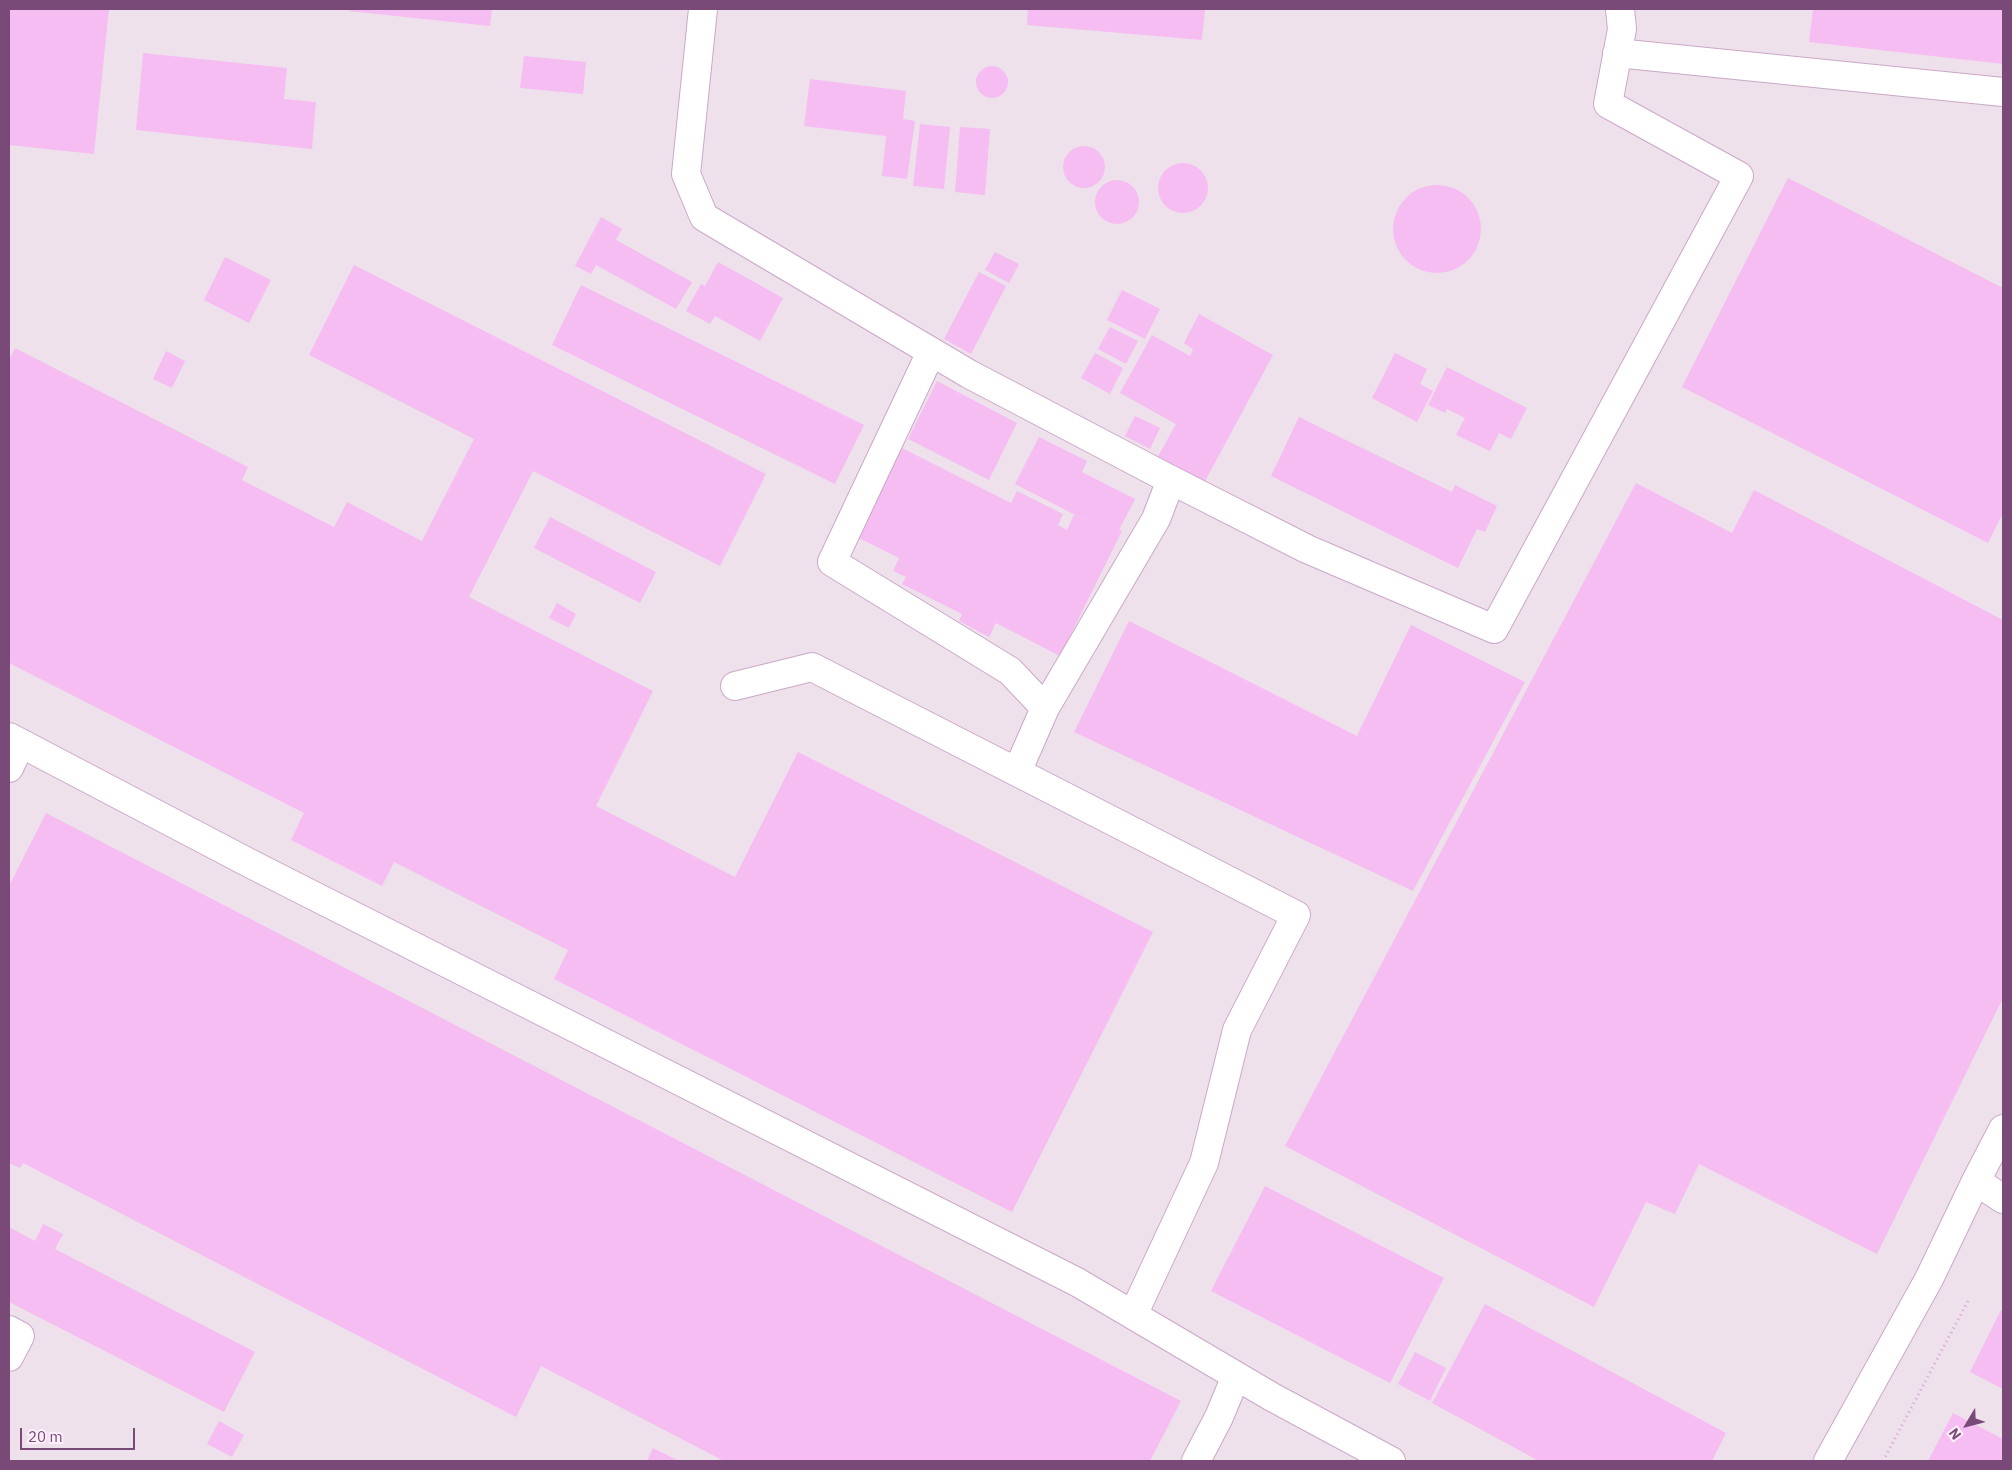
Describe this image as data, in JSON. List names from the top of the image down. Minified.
{"scale_bar":"20 m","north":"bottom left"}
